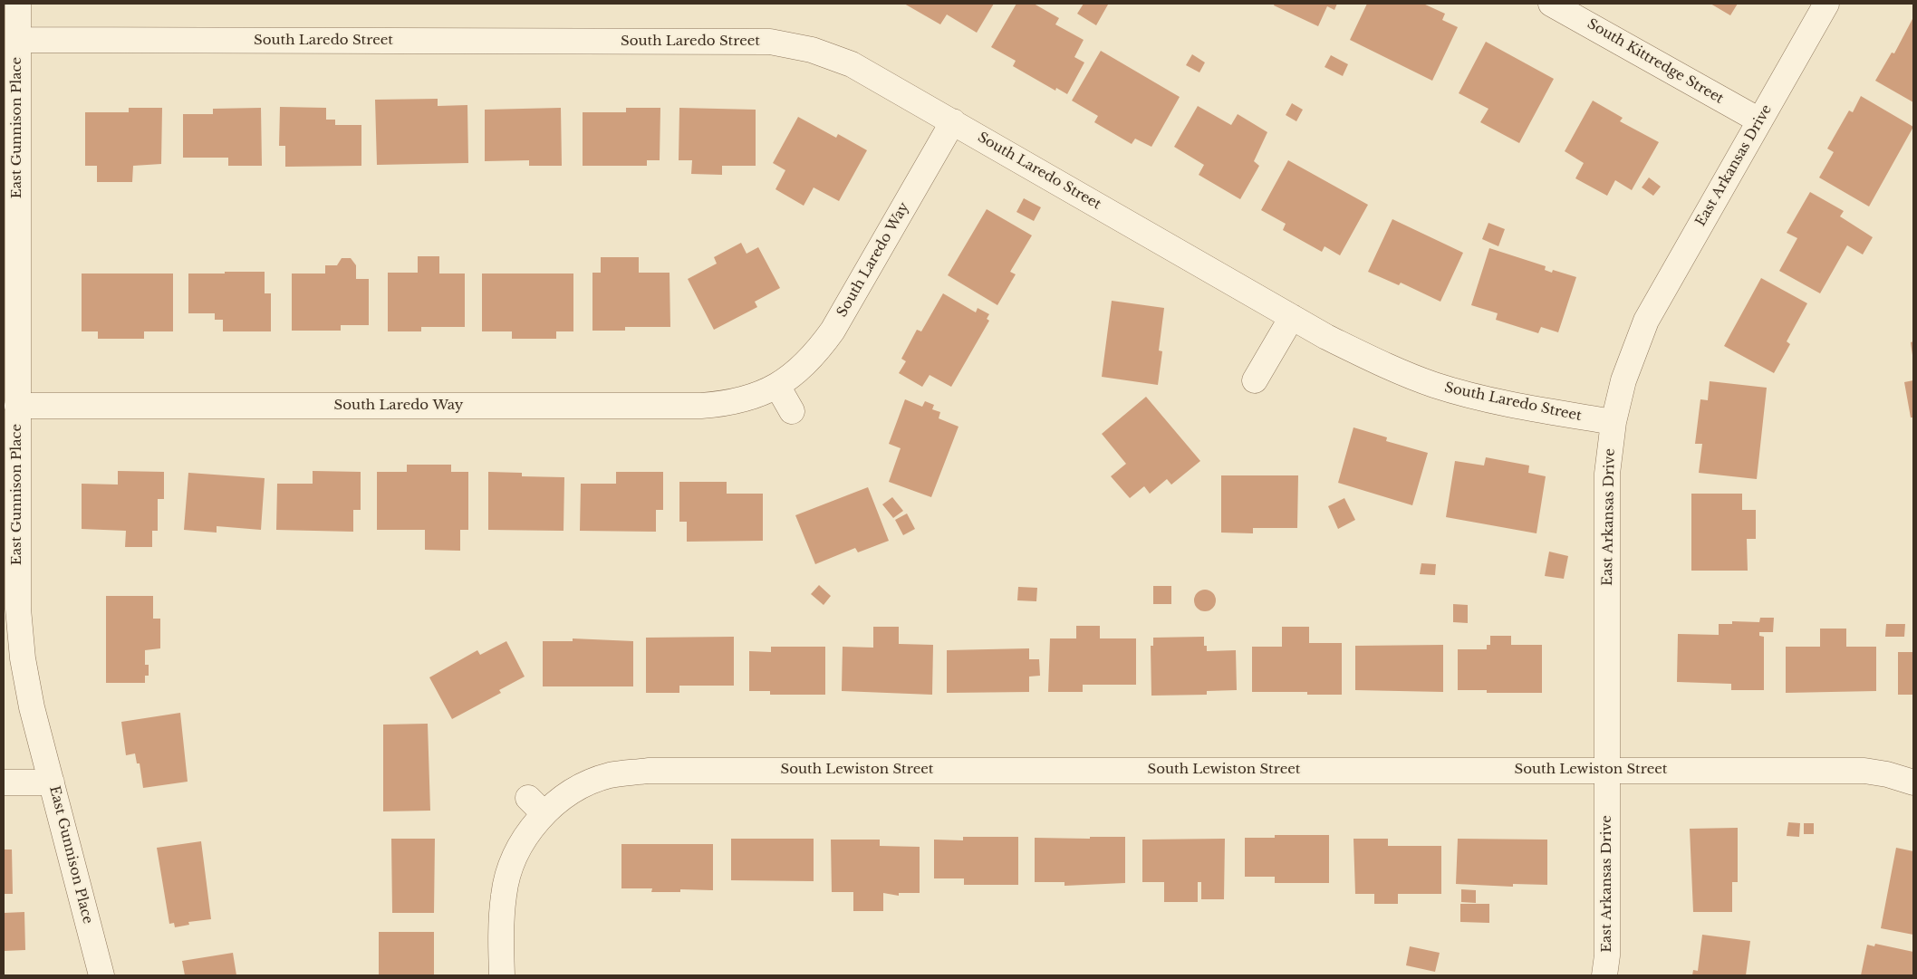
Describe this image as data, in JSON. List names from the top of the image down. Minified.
{"streets":{"street":["South Laredo Street","South Kittredge Street","East Gunnison Place","East Arkansas Drive","South Laredo Way","South Lewiston Street"]},"crossings":[["South Laredo Street","East Gunnison Place"],["South Laredo Street","East Arkansas Drive"],["South Laredo Street","South Laredo Way"],["South Kittredge Street","East Arkansas Drive"],["East Gunnison Place","South Laredo Way"],["East Arkansas Drive","South Lewiston Street"]]}
